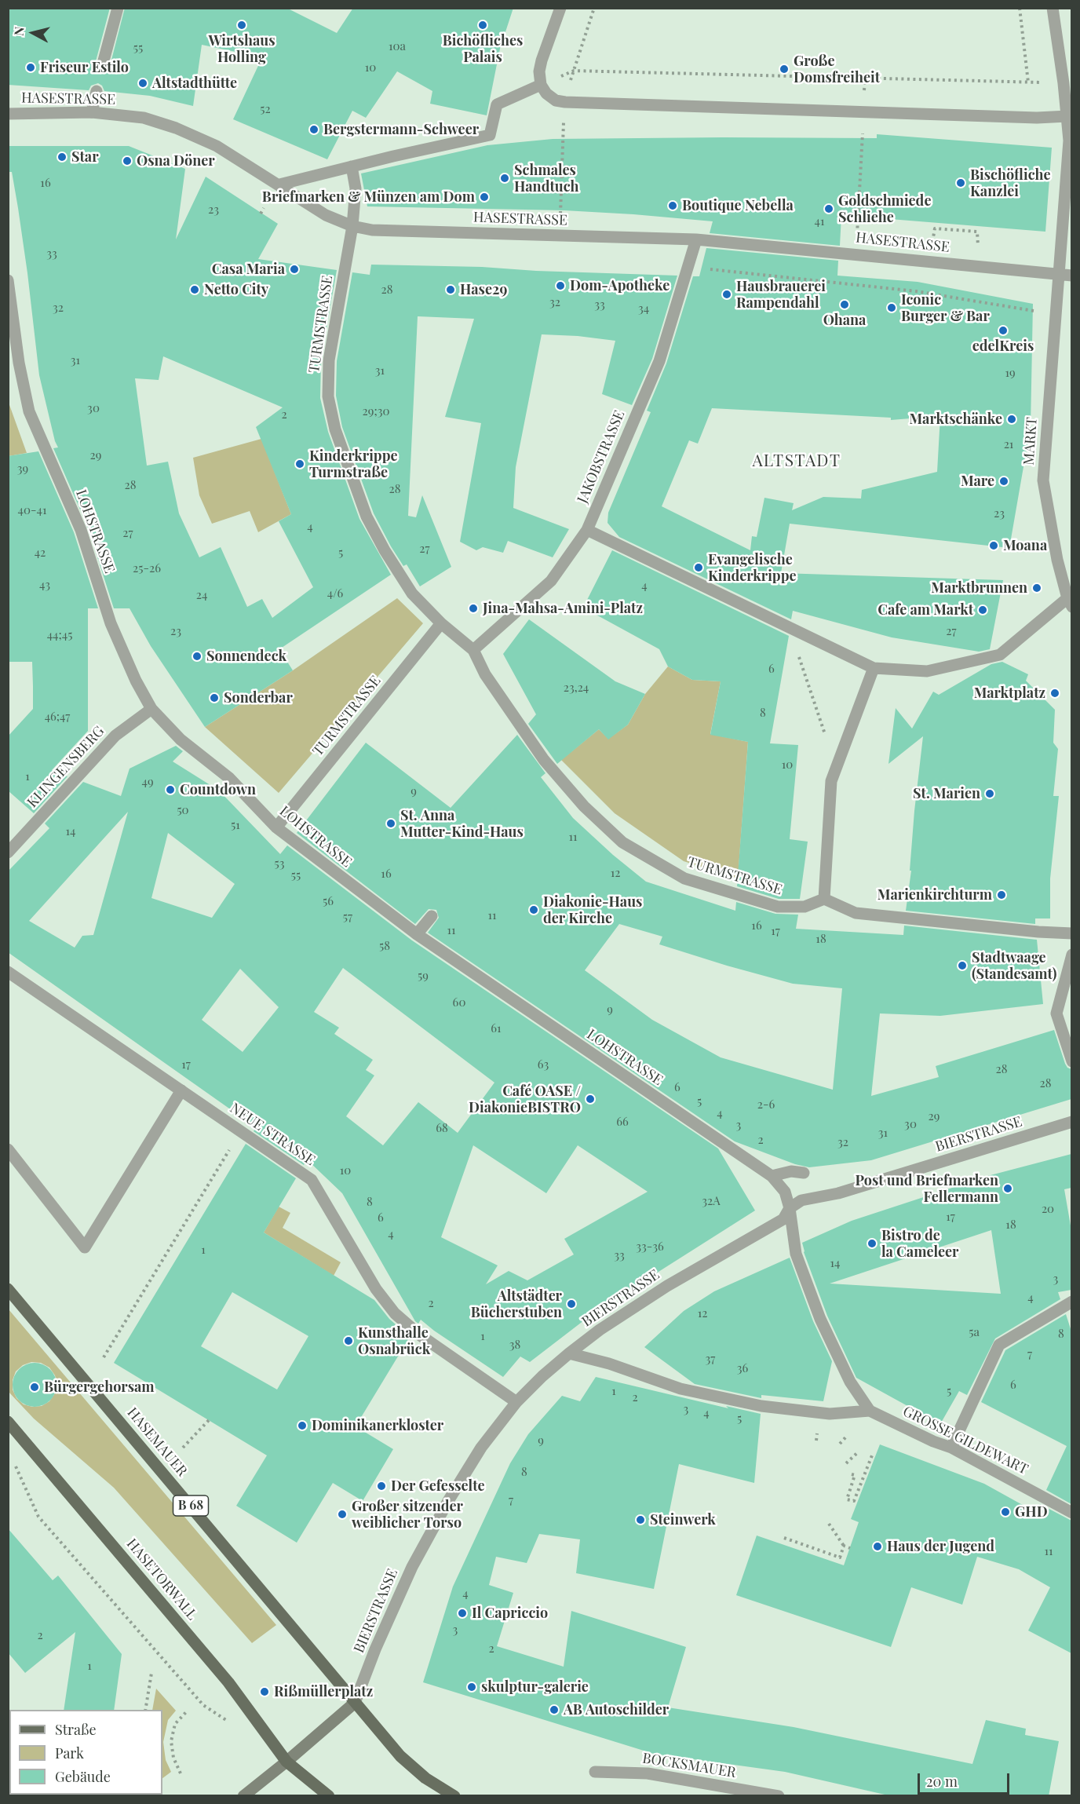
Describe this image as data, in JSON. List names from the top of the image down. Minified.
{"streets":{"main road":["HASEMAUER","B 68","HASETORWALL"],"street":["HASESTRASSE","TURMSTRASSE","MARKT","JAKOBSTRASSE","LOHSTRASSE","KLINGENSBERG","NEUE STRASSE","BIERSTRASSE","GROSSE GILDEWART","BOCKSMAUER"]},"crossings":[["HASESTRASSE","TURMSTRASSE"],["HASESTRASSE","MARKT"],["HASESTRASSE","JAKOBSTRASSE"],["TURMSTRASSE","JAKOBSTRASSE"],["TURMSTRASSE","LOHSTRASSE"],["LOHSTRASSE","KLINGENSBERG"],["LOHSTRASSE","BIERSTRASSE"],["NEUE STRASSE","BIERSTRASSE"],["BIERSTRASSE","HASEMAUER"],["BIERSTRASSE","B 68"],["HASEMAUER","B 68"]],"districts":["ALTSTADT"],"places":["Wirtshaus Holling","Bichöfliches Palais","Friseur Estilo","Große Domsfreiheit","Altstadthütte","Bergstermann-Schweer","Star","Osna Döner","Schmales Handtuch","Bischöfliche Kanzlei","Briefmarken & Münzen am Dom","Boutique Nebella","Goldschmiede Schliehe","Casa Maria","Dom-Apotheke","Netto City","Hase29","Hausbrauerei Rampendahl","Ohana","Iconic Burger & Bar","edelKreis","Marktschänke","Kinderkrippe Turmstraße","Mare","Moana","Evangelische Kinderkrippe","Marktbrunnen","Jina-Mahsa-Amini-Platz","Cafe am Markt","Sonnendeck","Marktplatz","Sonderbar","Countdown","St. Marien","St. Anna Mutter-Kind-Haus","Marienkirchturm","Diakonie-Haus der Kirche","Stadtwaage (Standesamt)","Café OASE / DiakonieBISTRO","Post und Briefmarken Fellermann","Bistro de la Cameleer","Altstädter Bücherstuben","Kunsthalle Osnabrück","Bürgergehorsam","Dominikanerkloster","Der Gefesselte","GHD","Großer sitzender weiblicher Torso","Steinwerk","Haus der Jugend","Il Capriccio","skulptur-galerie","Rißmüllerplatz","AB Autoschilder"],"house_numbers":["10a","55","10","52","16","23","41","33","28","32","33","32","34","31","31","19","30","29;30","2","21","29","39","28","28","40-41","23","4","27","27","42","5","25-26","43","4","4/6","24","23","27","44;45","6","23,24","8","46;47","10","1","49","9","50","51","14","11","53","12","16","55","56","11","57","16","11","17","18","58","59","60","9","61","17","63","28","28","6","5","2-6","4","29","66","30","3","68","31","2","32","10","32A","8","20","17","6","18","4","33-36","1","33","14","3","4","2","12","5a","8","1","38","7","37","36","6","1","5","2","3","4","5","9","8","7","11","4","3","2","2","1"],"legend":["Straße","Park","Gebäude"],"scale_bar":"20 m","north":"left"}
